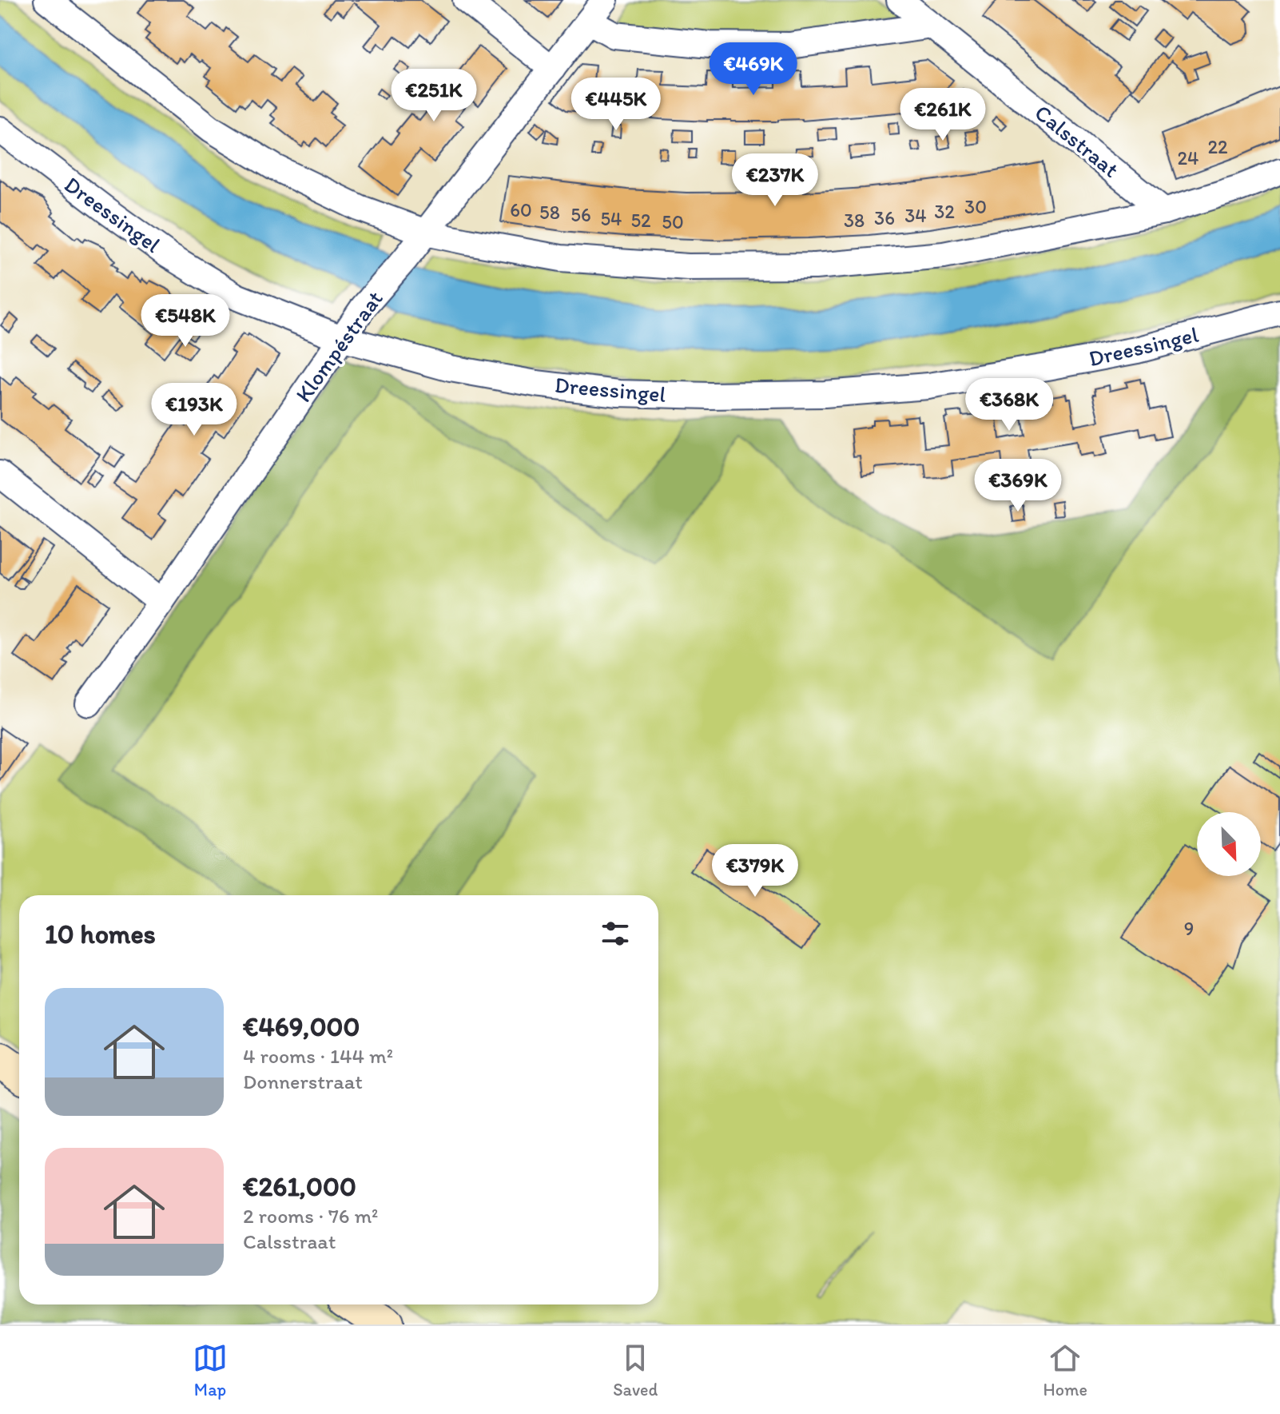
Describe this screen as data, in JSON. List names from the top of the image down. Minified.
{"streets":{"street":["Calsstraat","Dreessingel","Klompéstraat"]},"crossings":[["Dreessingel","Klompéstraat"]],"house_numbers":["22","24","30","60","32","58","56","34","36","54","52","38","50","9"],"north":"bottom right","page":{"price":["€469K","€251K","€445K","€261K","€237K","€548K","€368K","€193K","€369K","€379K"],"heading":"10 homes","list":[{"name":"€469,000","note":"4 rooms · 144 m² · Donnerstraat"},{"name":"€261,000","note":"2 rooms · 76 m² · Calsstraat"}],"tabs":["Map","Saved","Home"]}}
